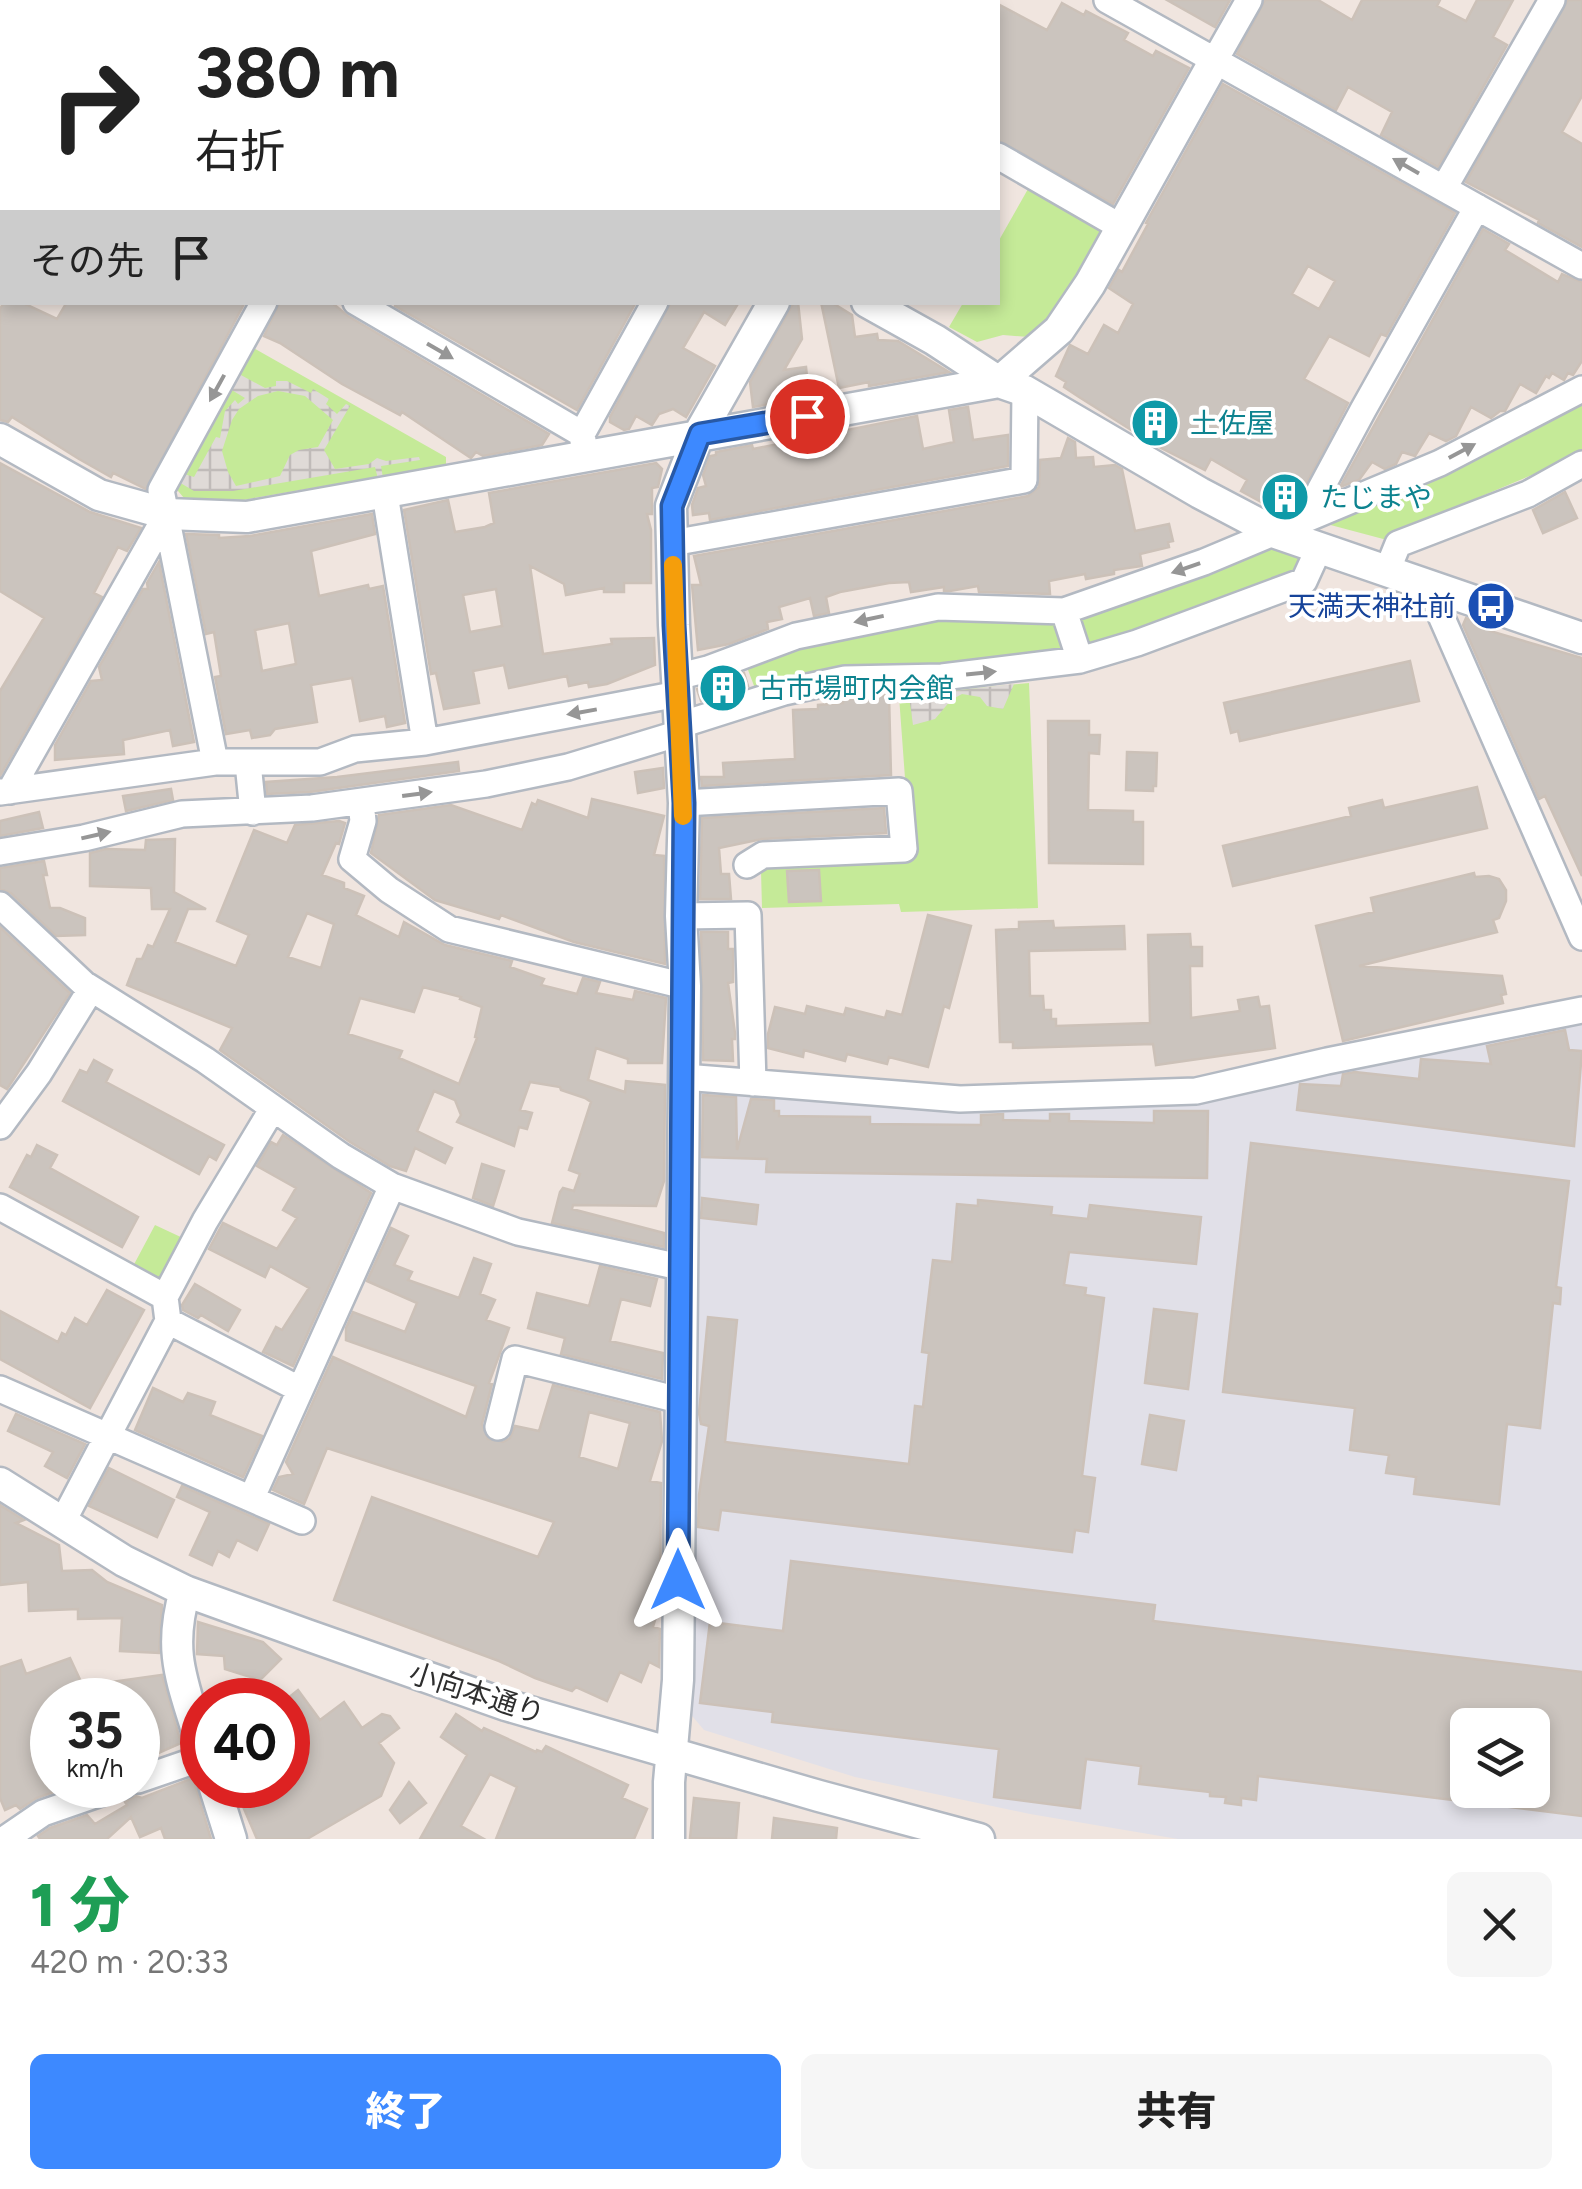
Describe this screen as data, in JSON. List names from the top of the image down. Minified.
{"streets":{"street":["小向本通り"]},"places":{"building":["土佐屋","たじまや","古市場町内会館"],"bus stop":["天満天神社前"]},"page":{"turn":["380 m","右折"],"then":"その先","speed":"35 km/h","limit":"40","heading":["1 分","420 m · 20:33"],"buttons":["終了","共有"]}}
